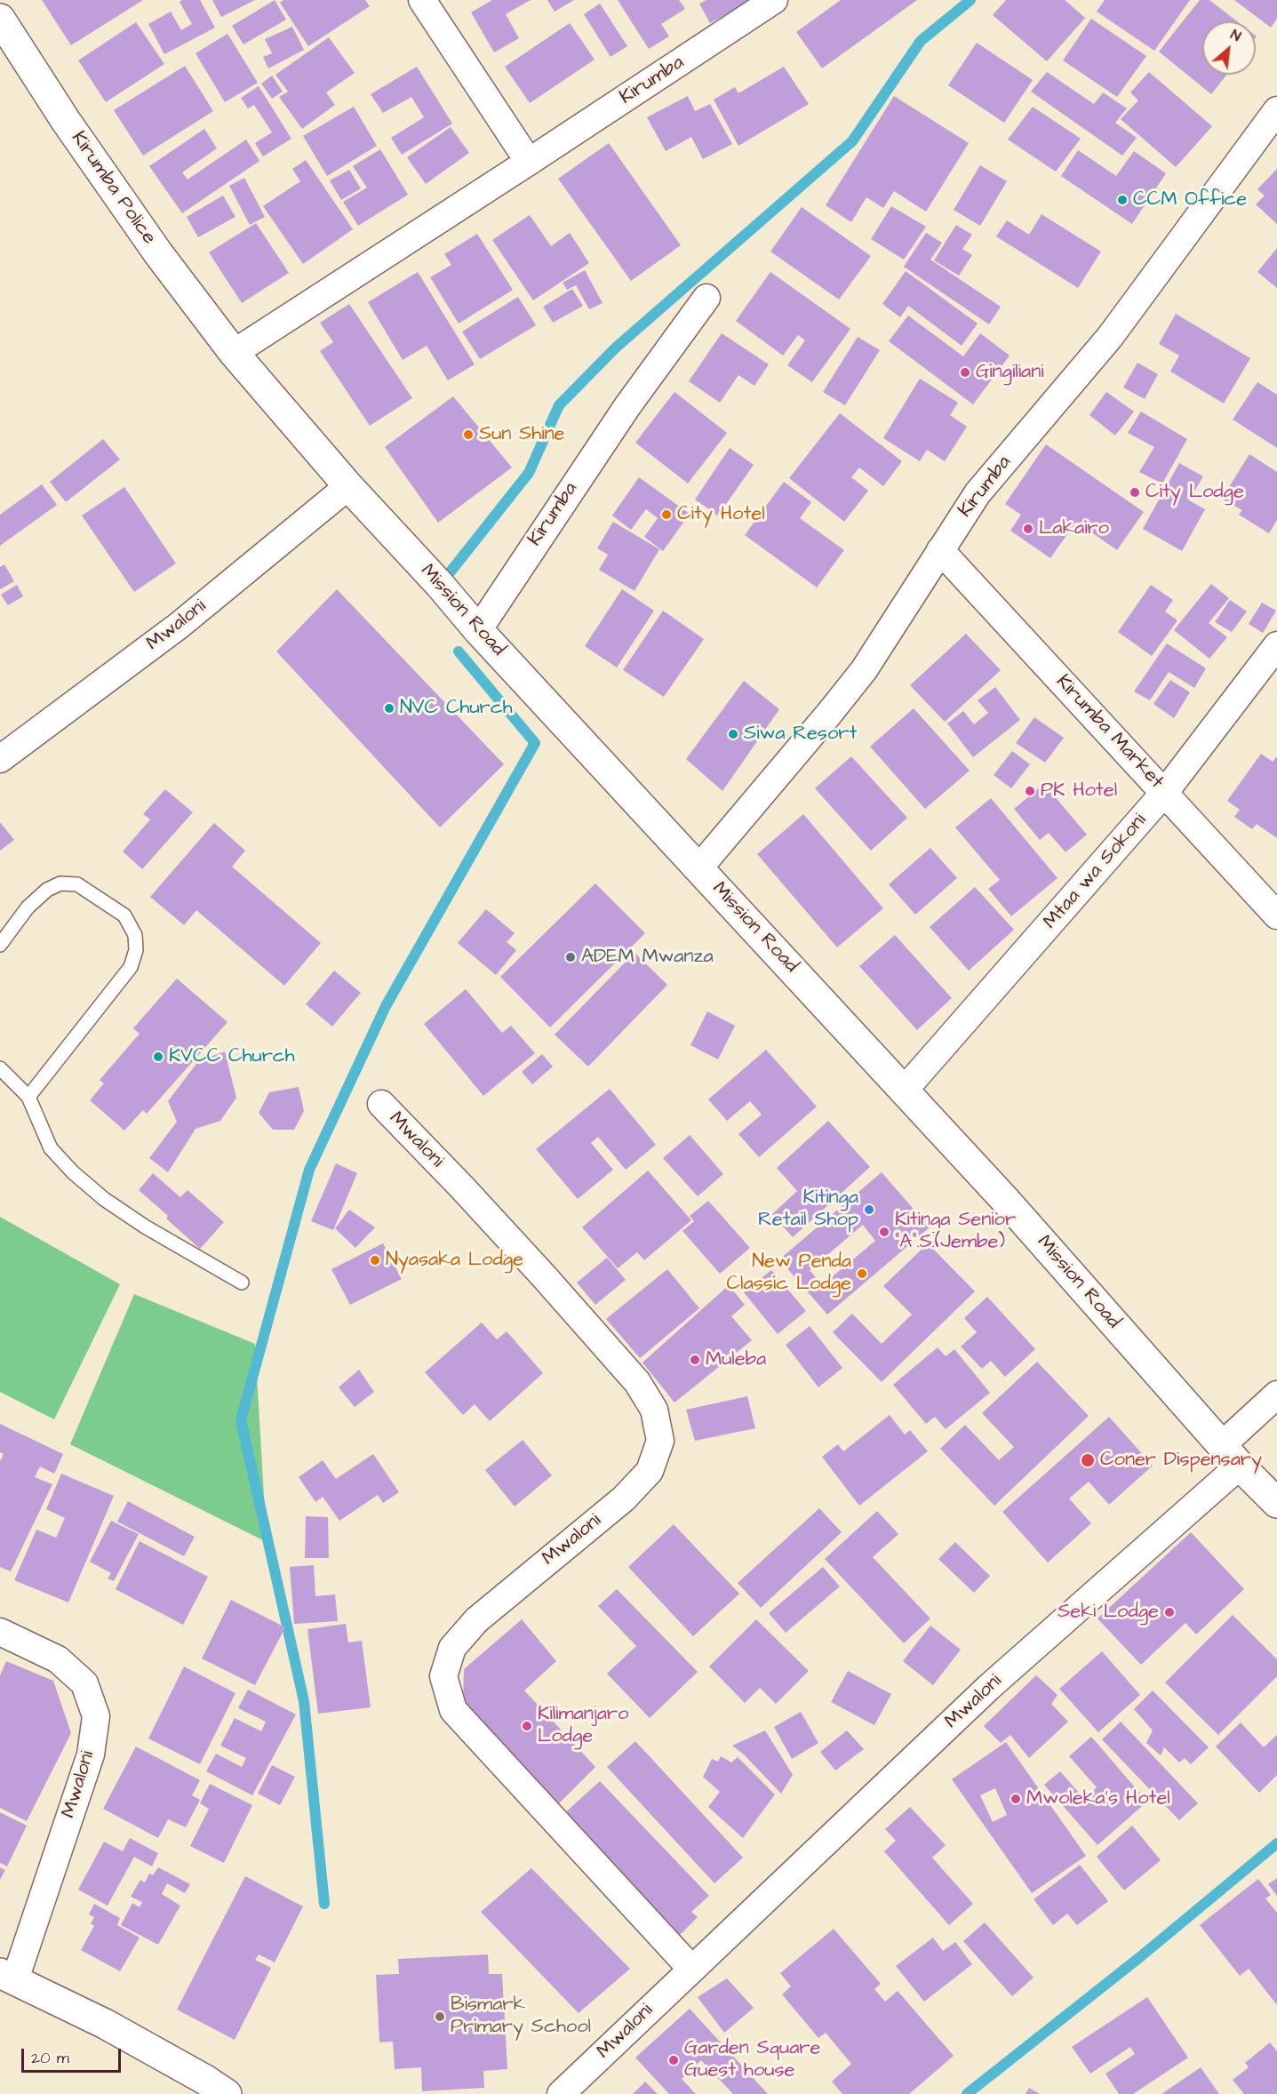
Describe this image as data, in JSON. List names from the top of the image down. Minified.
{"streets":{"street":["Kirumba","Kirumba Police","Mission Road","Mwaloni","Kirumba Market","Mtaa wa Sokoni"]},"crossings":[["Kirumba","Kirumba Police"],["Kirumba","Mission Road"],["Kirumba","Kirumba Market"],["Kirumba Police","Mission Road"],["Mission Road","Mwaloni"],["Mission Road","Mtaa wa Sokoni"],["Kirumba Market","Mtaa wa Sokoni"]],"places":["CCM Office","Gingiliani","Sun Shine","City Lodge","City Hotel","Lakairo","NVC Church","Siwa Resort","PK Hotel","ADEM Mwanza","KVCC Church","Kitinga Retail Shop","Kitinga Senior \"A\".S.(Jembe)","Nyasaka Lodge","New Penda Classic Lodge","Muleba","Coner Dispensary","Seki Lodge","Kilimanjaro Lodge","Mwoleka's Hotel","Bismark Primary School","Garden Square Guest house"],"scale_bar":"20 m","north":"top right"}
